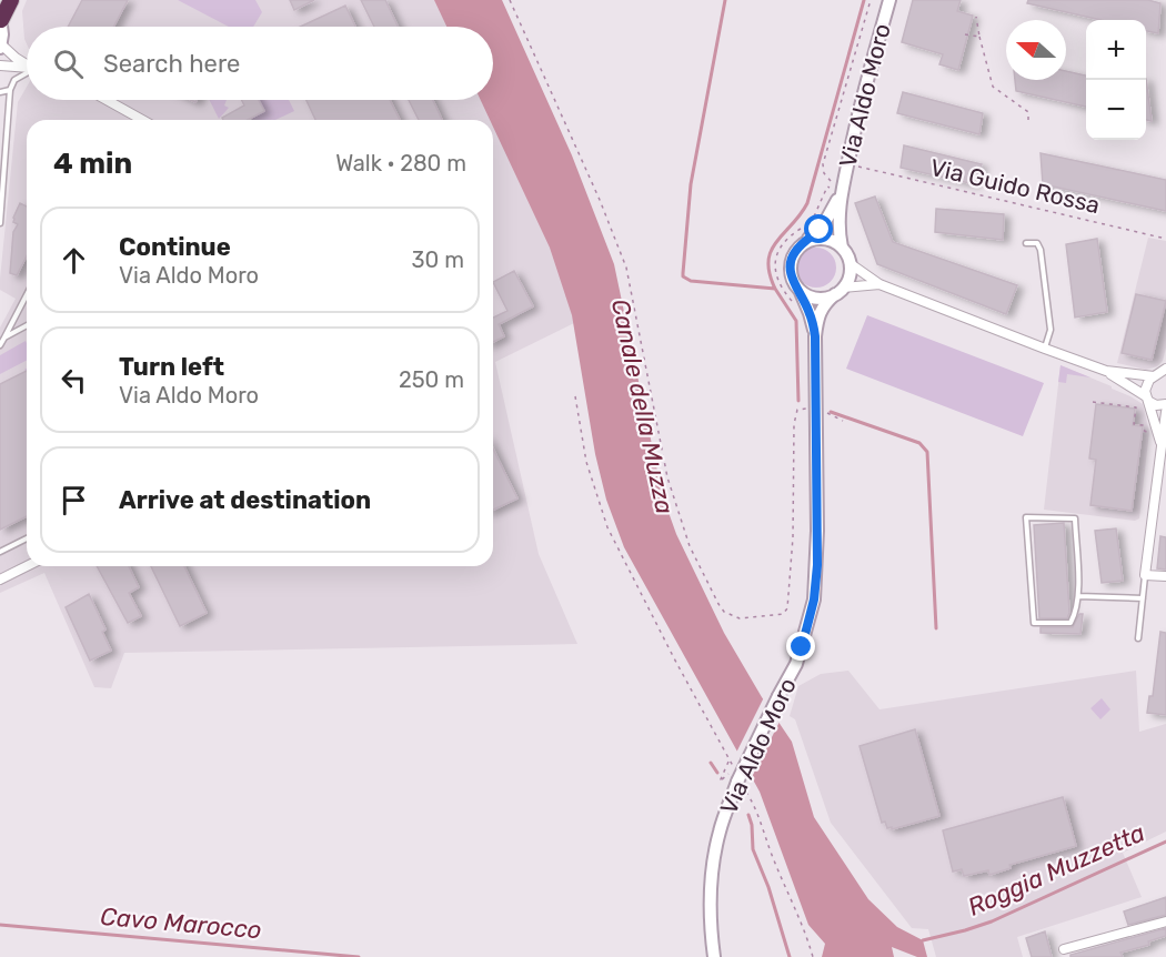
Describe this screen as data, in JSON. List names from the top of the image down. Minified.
{"streets":{"street":["Via Aldo Moro"],"path":["Via Guido Rossa"]},"water":["Canale della Muzza","Roggia Muzzetta","Cavo Marocco"],"north":"left","page":{"map_buttons":["+","−"],"search":"Search here","heading":["4 min","Walk · 280 m"],"list":[["Continue","Via Aldo Moro","30 m"],["Turn left","Via Aldo Moro","250 m"],"Arrive at destination"]}}
